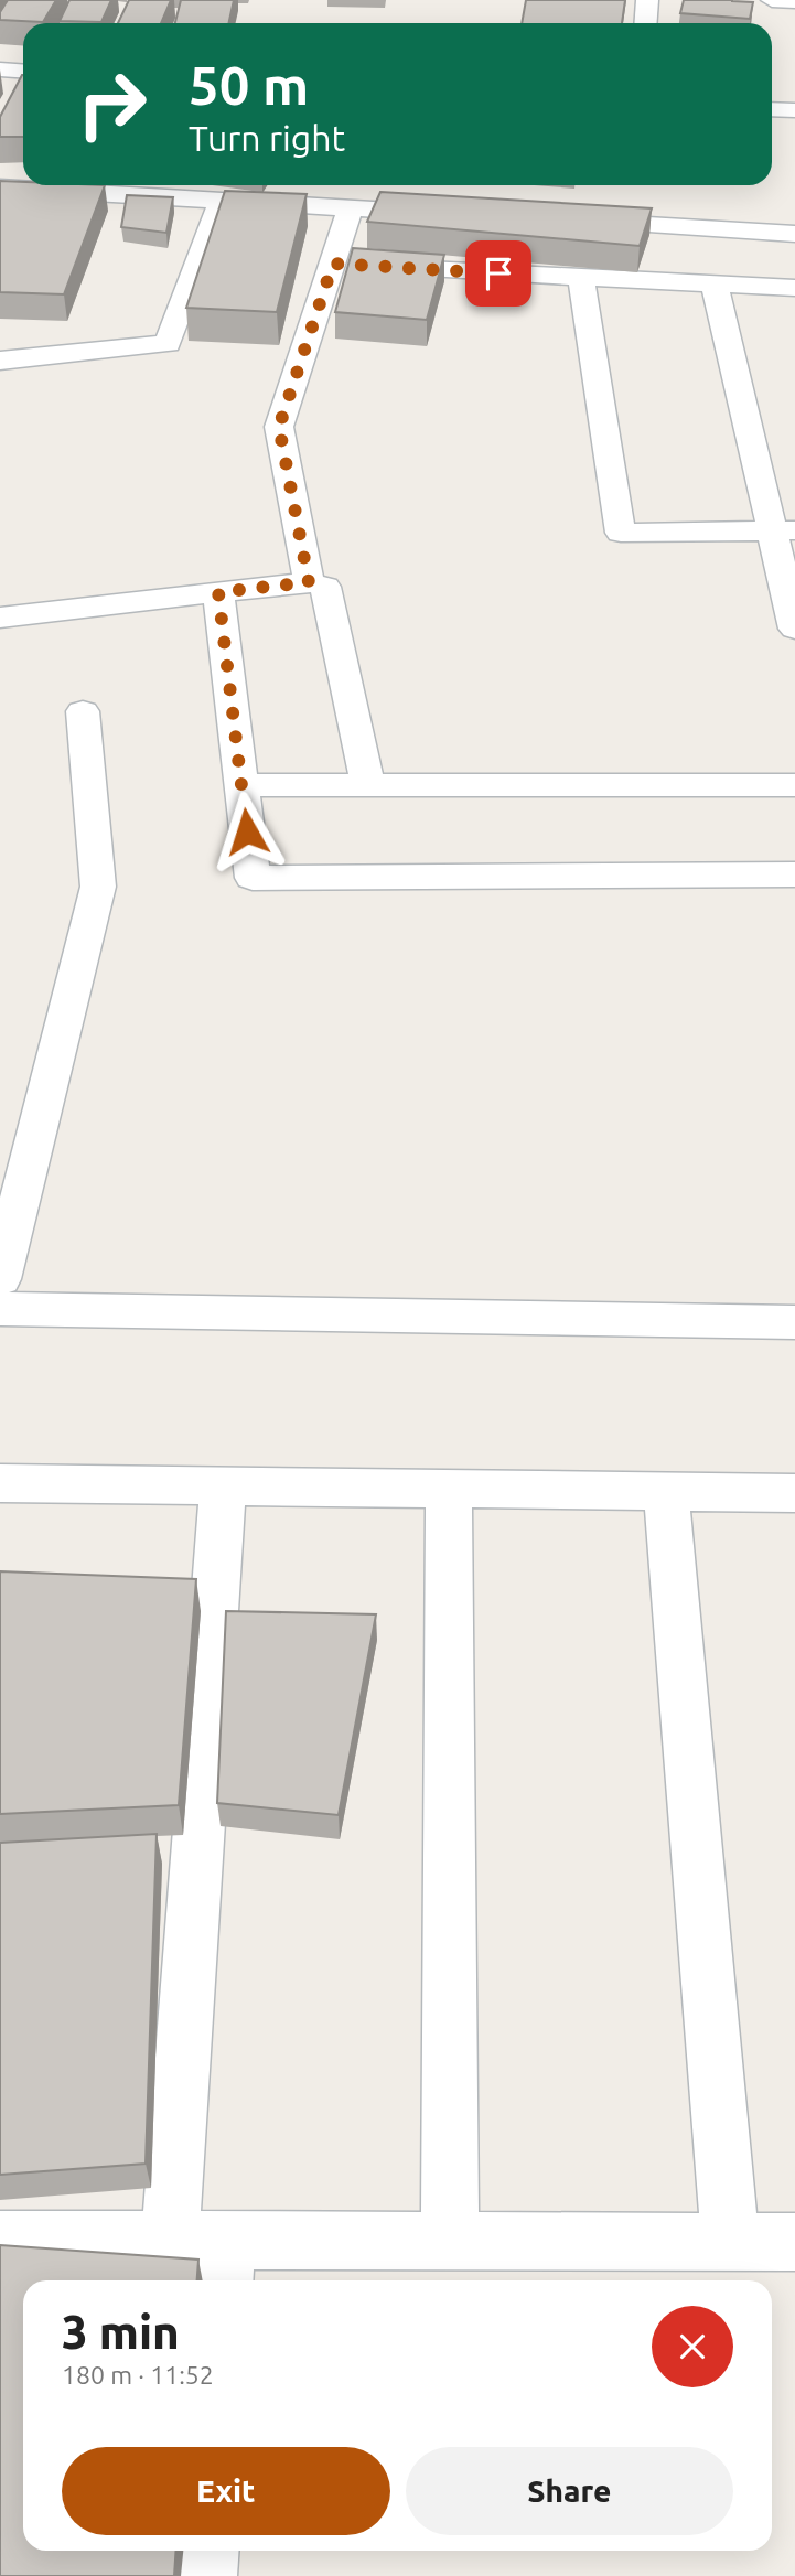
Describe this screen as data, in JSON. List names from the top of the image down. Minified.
{"page":{"turn":["50 m","Turn right"],"heading":["3 min","180 m · 11:52"],"buttons":["Exit","Share"]}}
